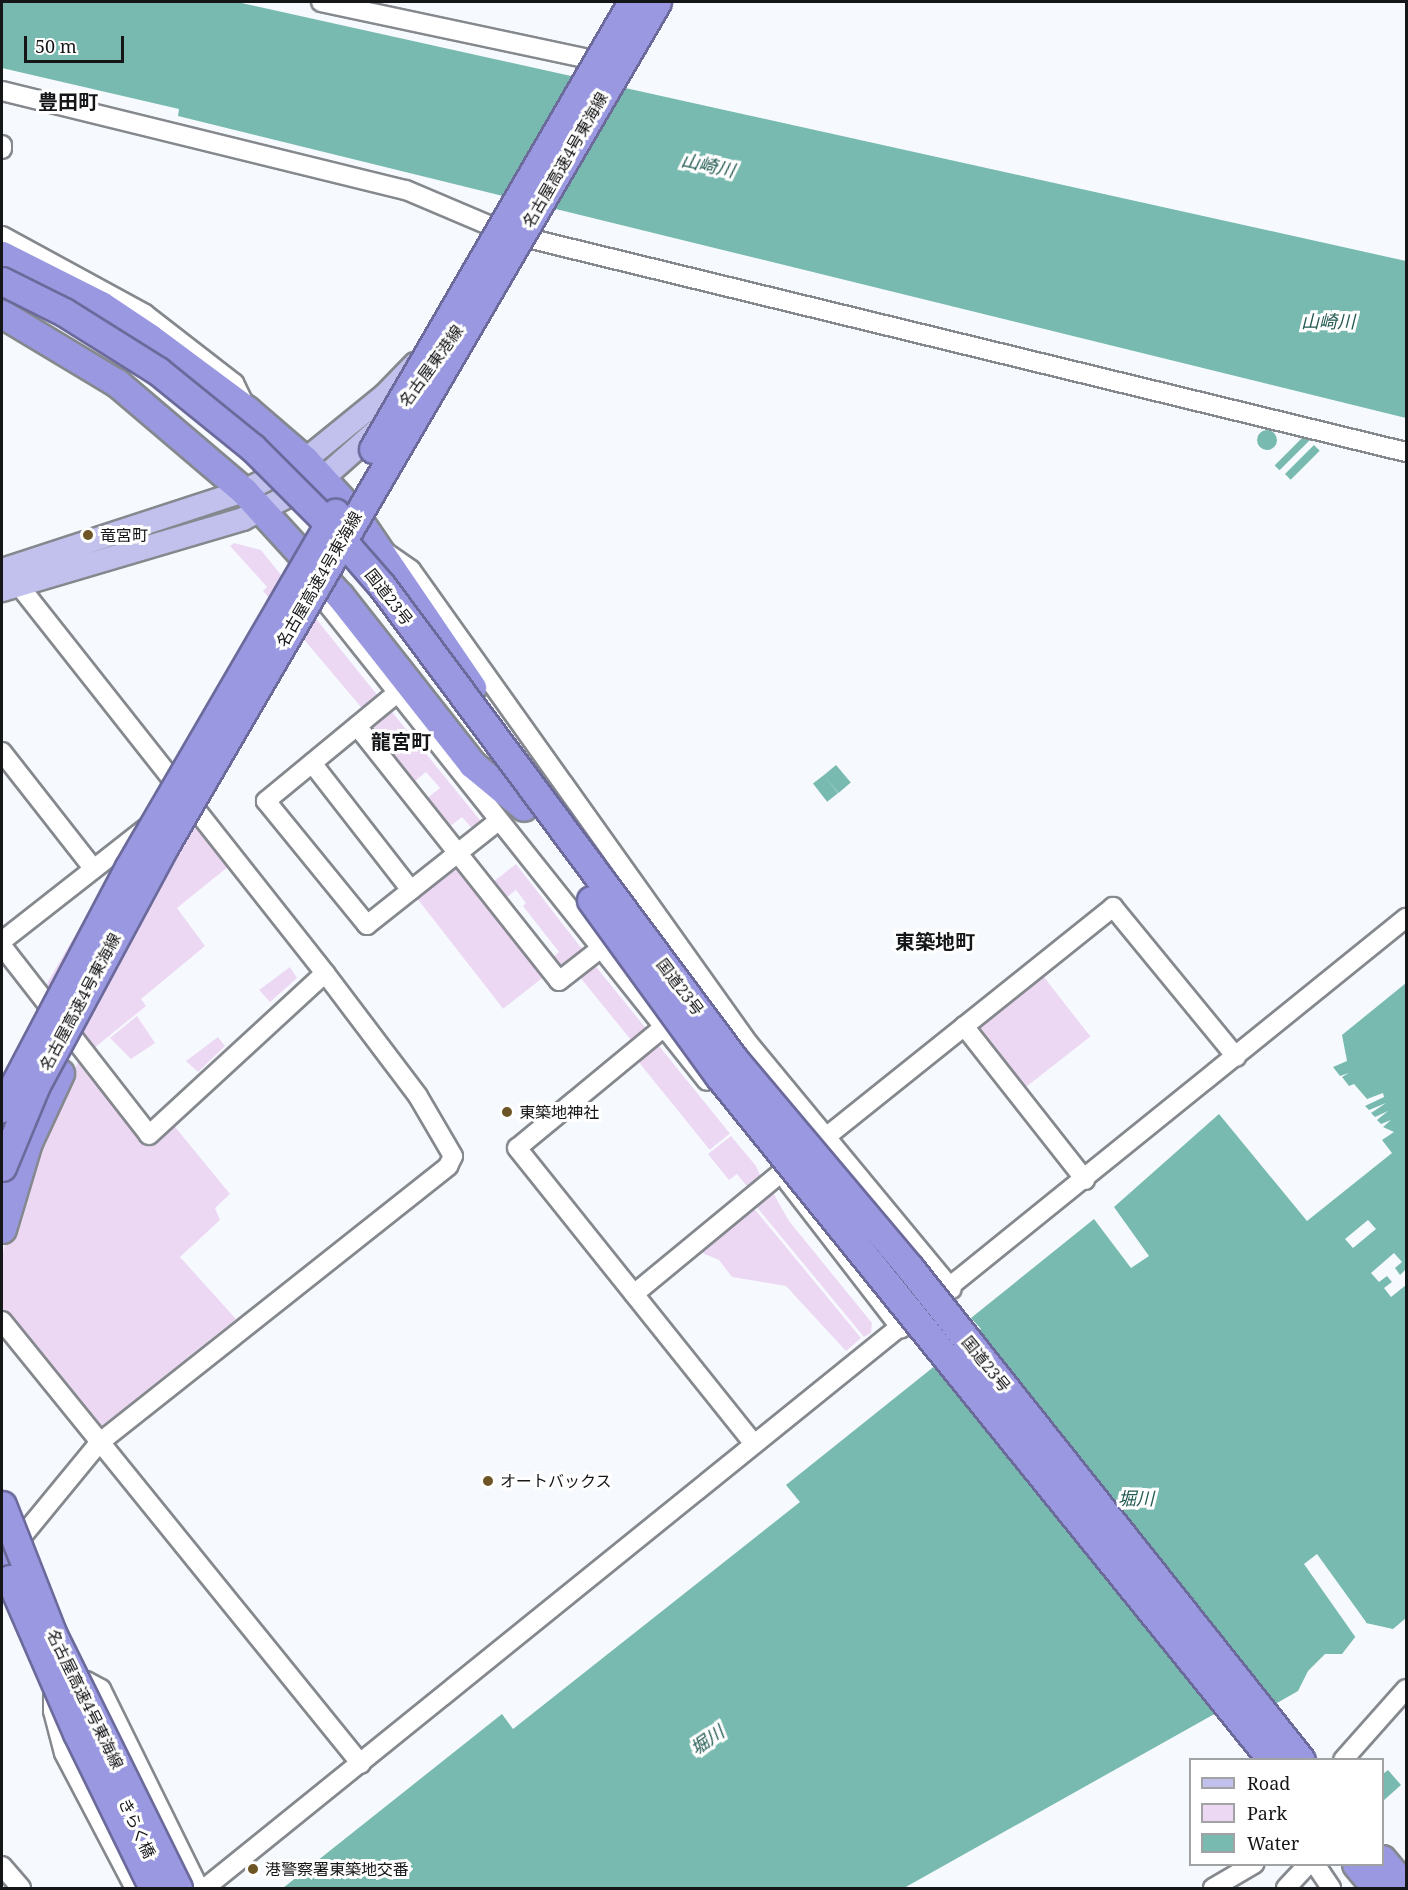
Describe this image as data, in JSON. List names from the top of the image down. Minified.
{"streets":{"highway":["名古屋高速4号東海線","国道23号"],"main road":["名古屋東港線"],"street":["きらく橋"]},"crossings":[["名古屋高速4号東海線","きらく橋"]],"districts":["豊田町","龍宮町","東築地町"],"water":["山崎川","堀川"],"places":["竜宮町","東築地神社","オートバックス","港警察署東築地交番"],"legend":["Road","Park","Water"],"scale_bar":"50 m"}
